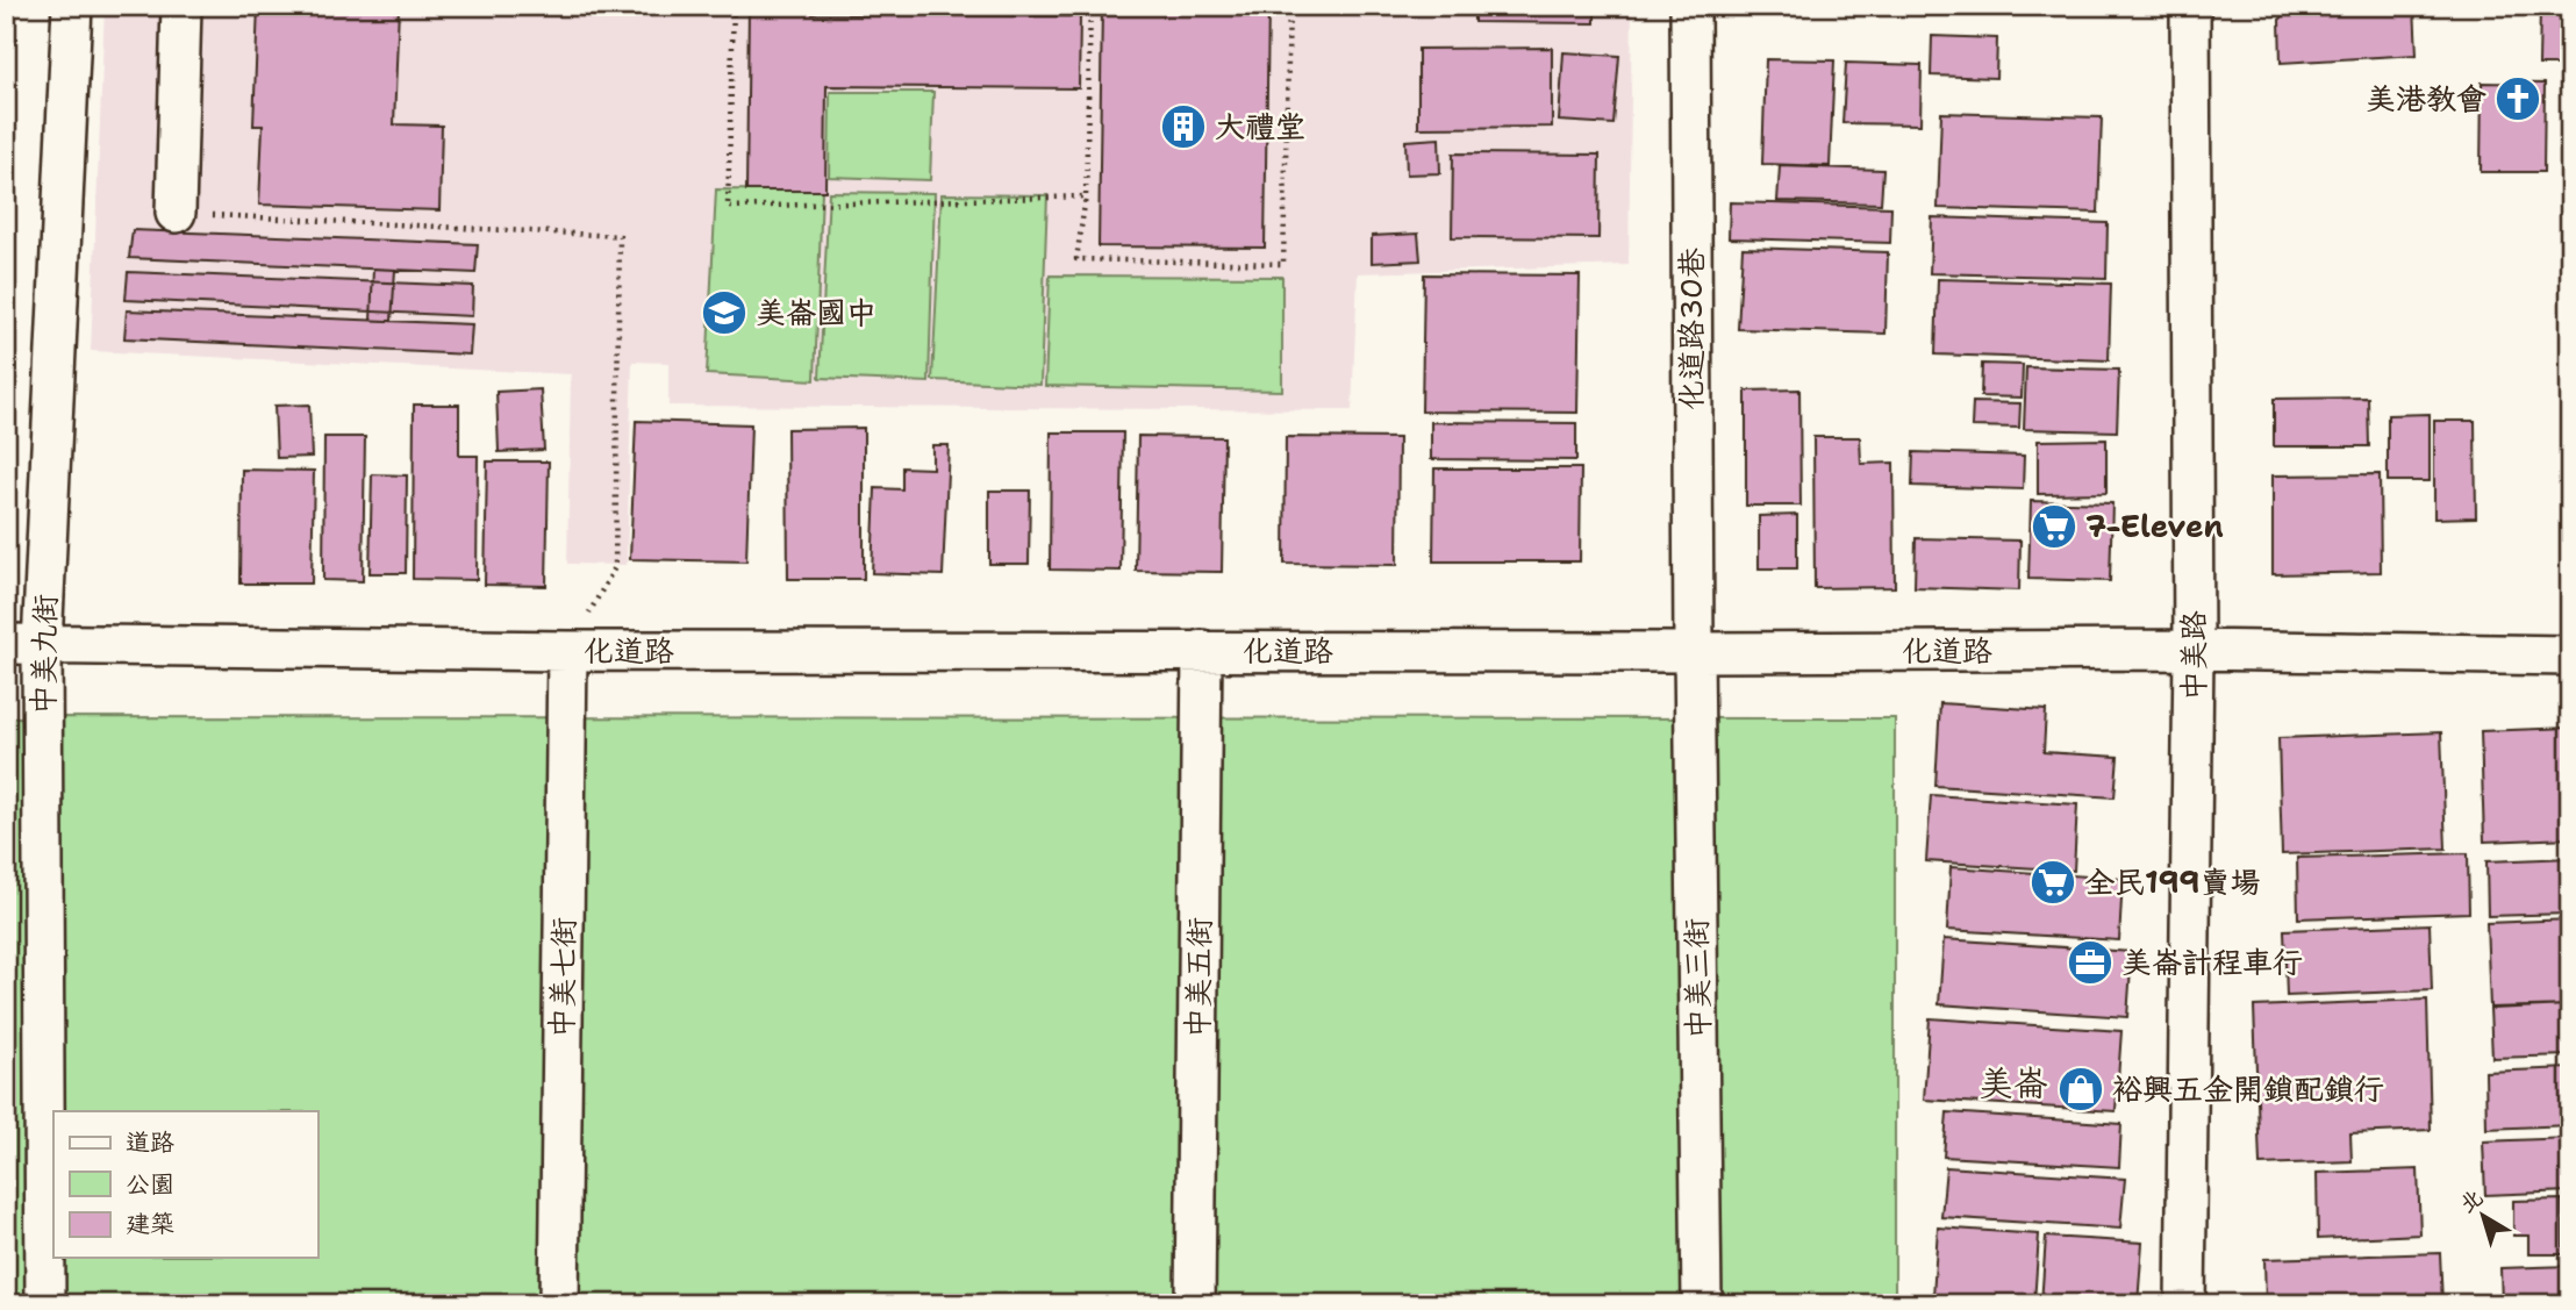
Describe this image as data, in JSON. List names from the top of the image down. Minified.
{"streets":{"street":["化道路30巷","化道路","中美九街","中美路","中美七街","中美五街","中美三街"]},"crossings":[["化道路30巷","化道路"],["化道路30巷","中美三街"],["化道路","中美九街"],["化道路","中美路"],["化道路","中美七街"],["化道路","中美五街"],["化道路","中美三街"]],"districts":["美崙"],"places":{"church":["美港教會"],"building":["大禮堂"],"school or university":["美崙國中"],"supermarket":["7-Eleven","全民199賣場"],"office":["美崙計程車行"],"shop":["裕興五金開鎖配鎖行"]},"legend":["道路","公園","建築"],"north":"top left"}
